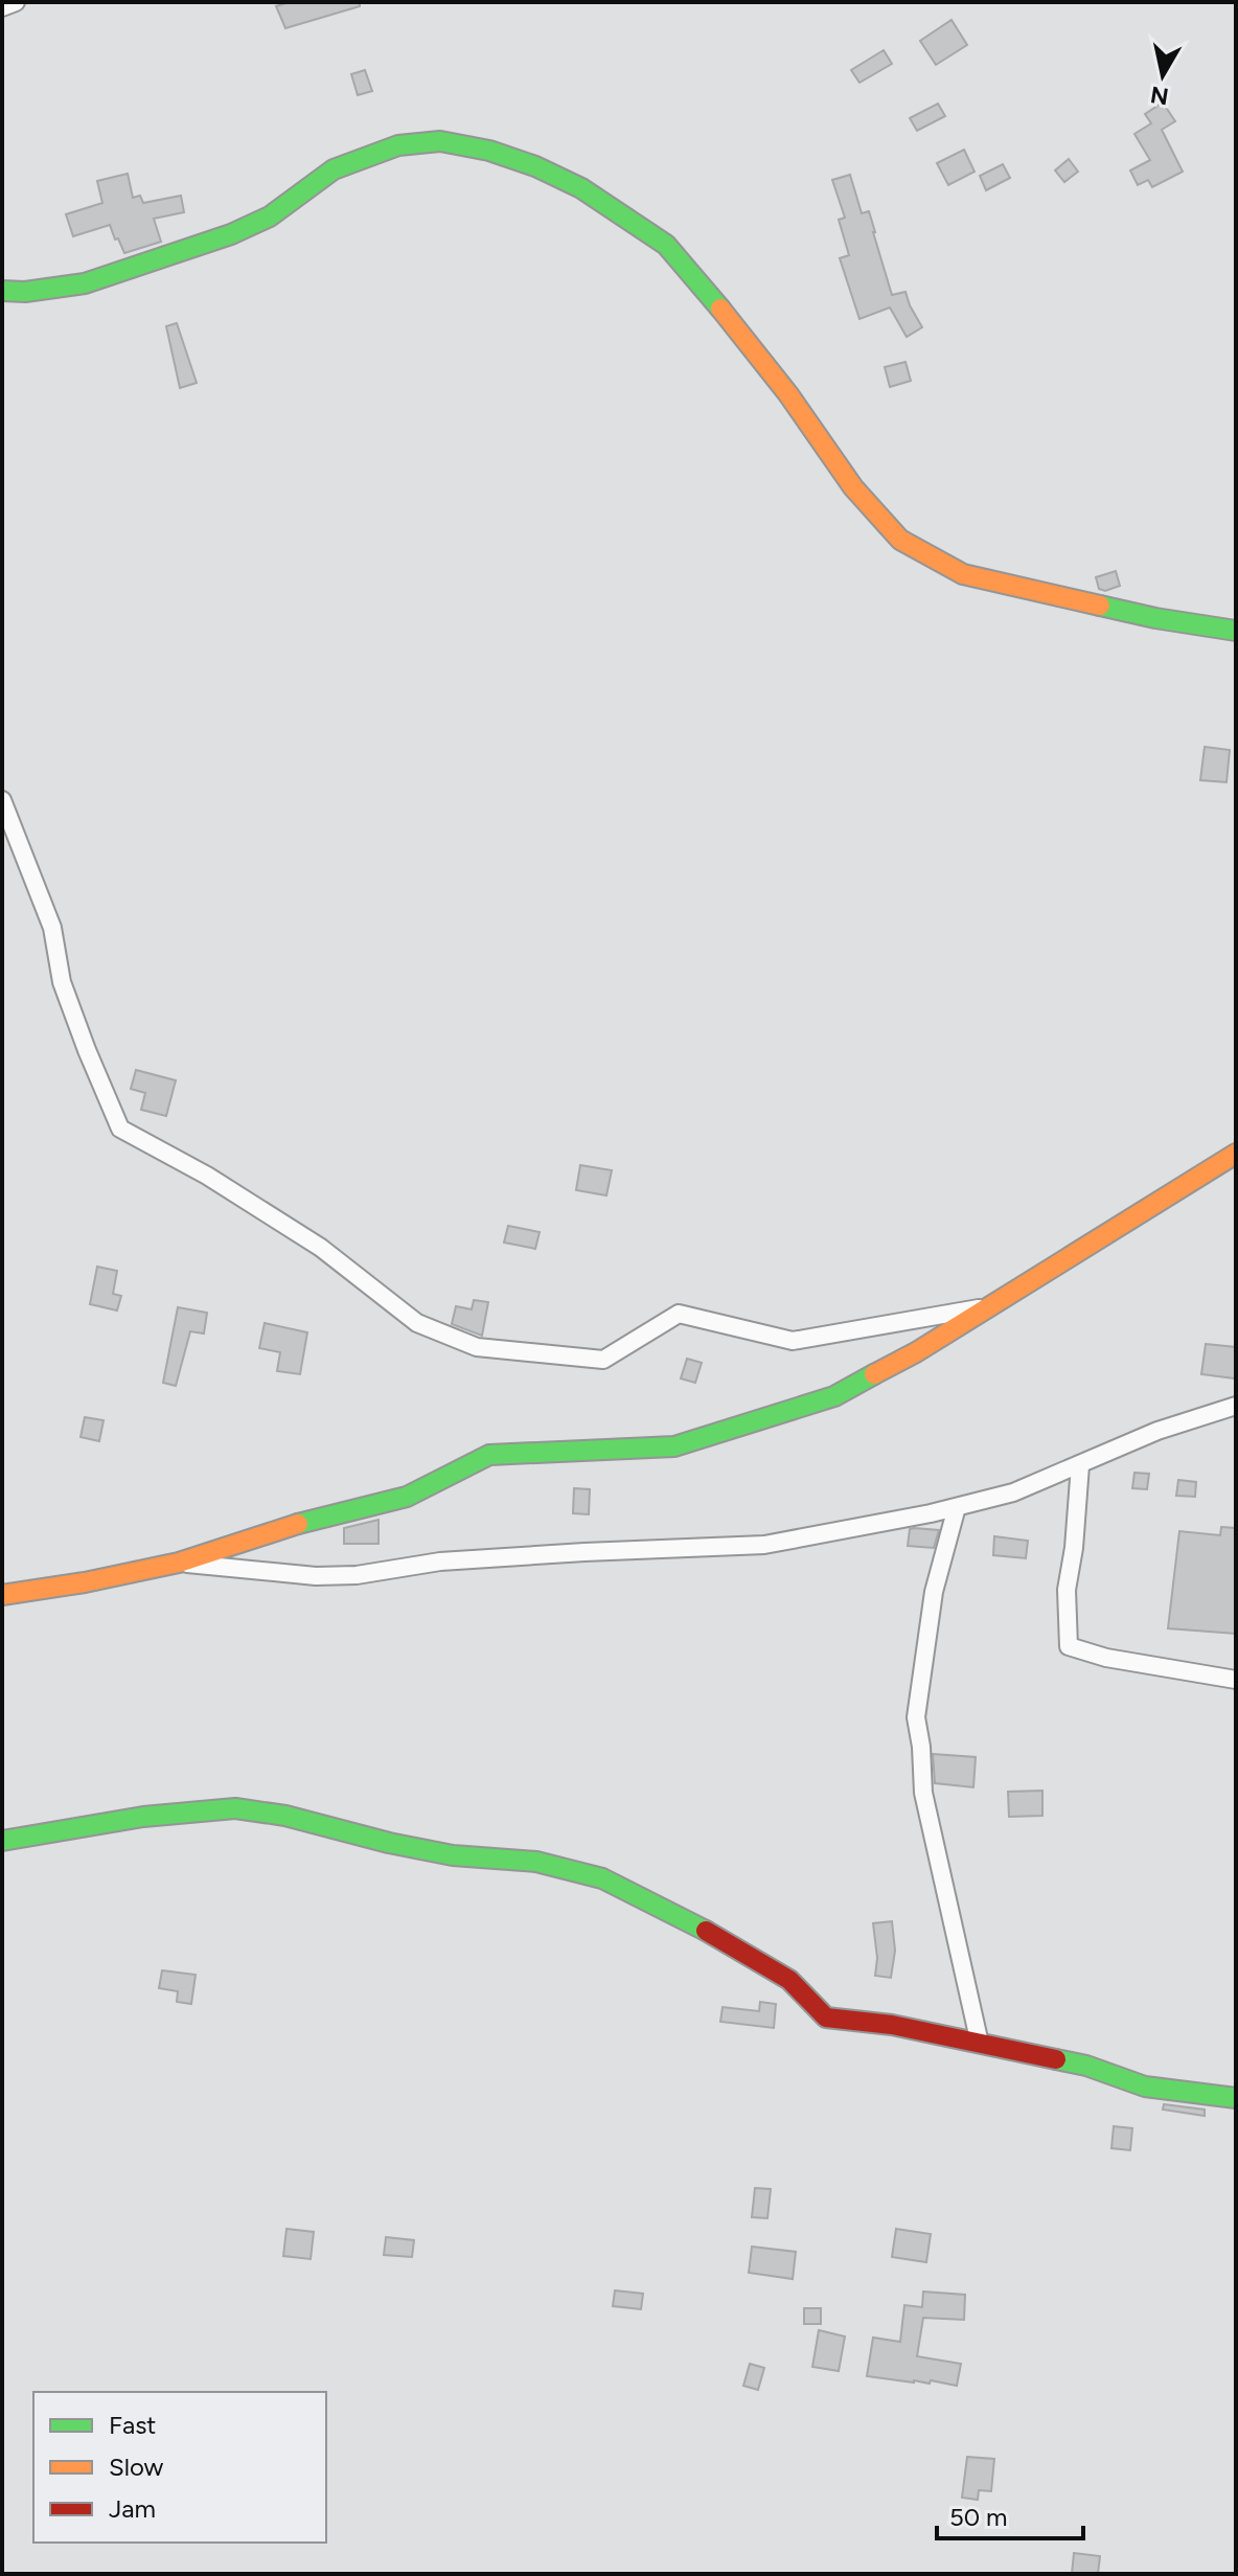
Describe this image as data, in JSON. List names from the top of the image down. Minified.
{"legend":["Fast","Slow","Jam"],"scale_bar":"50 m","north":"bottom"}
